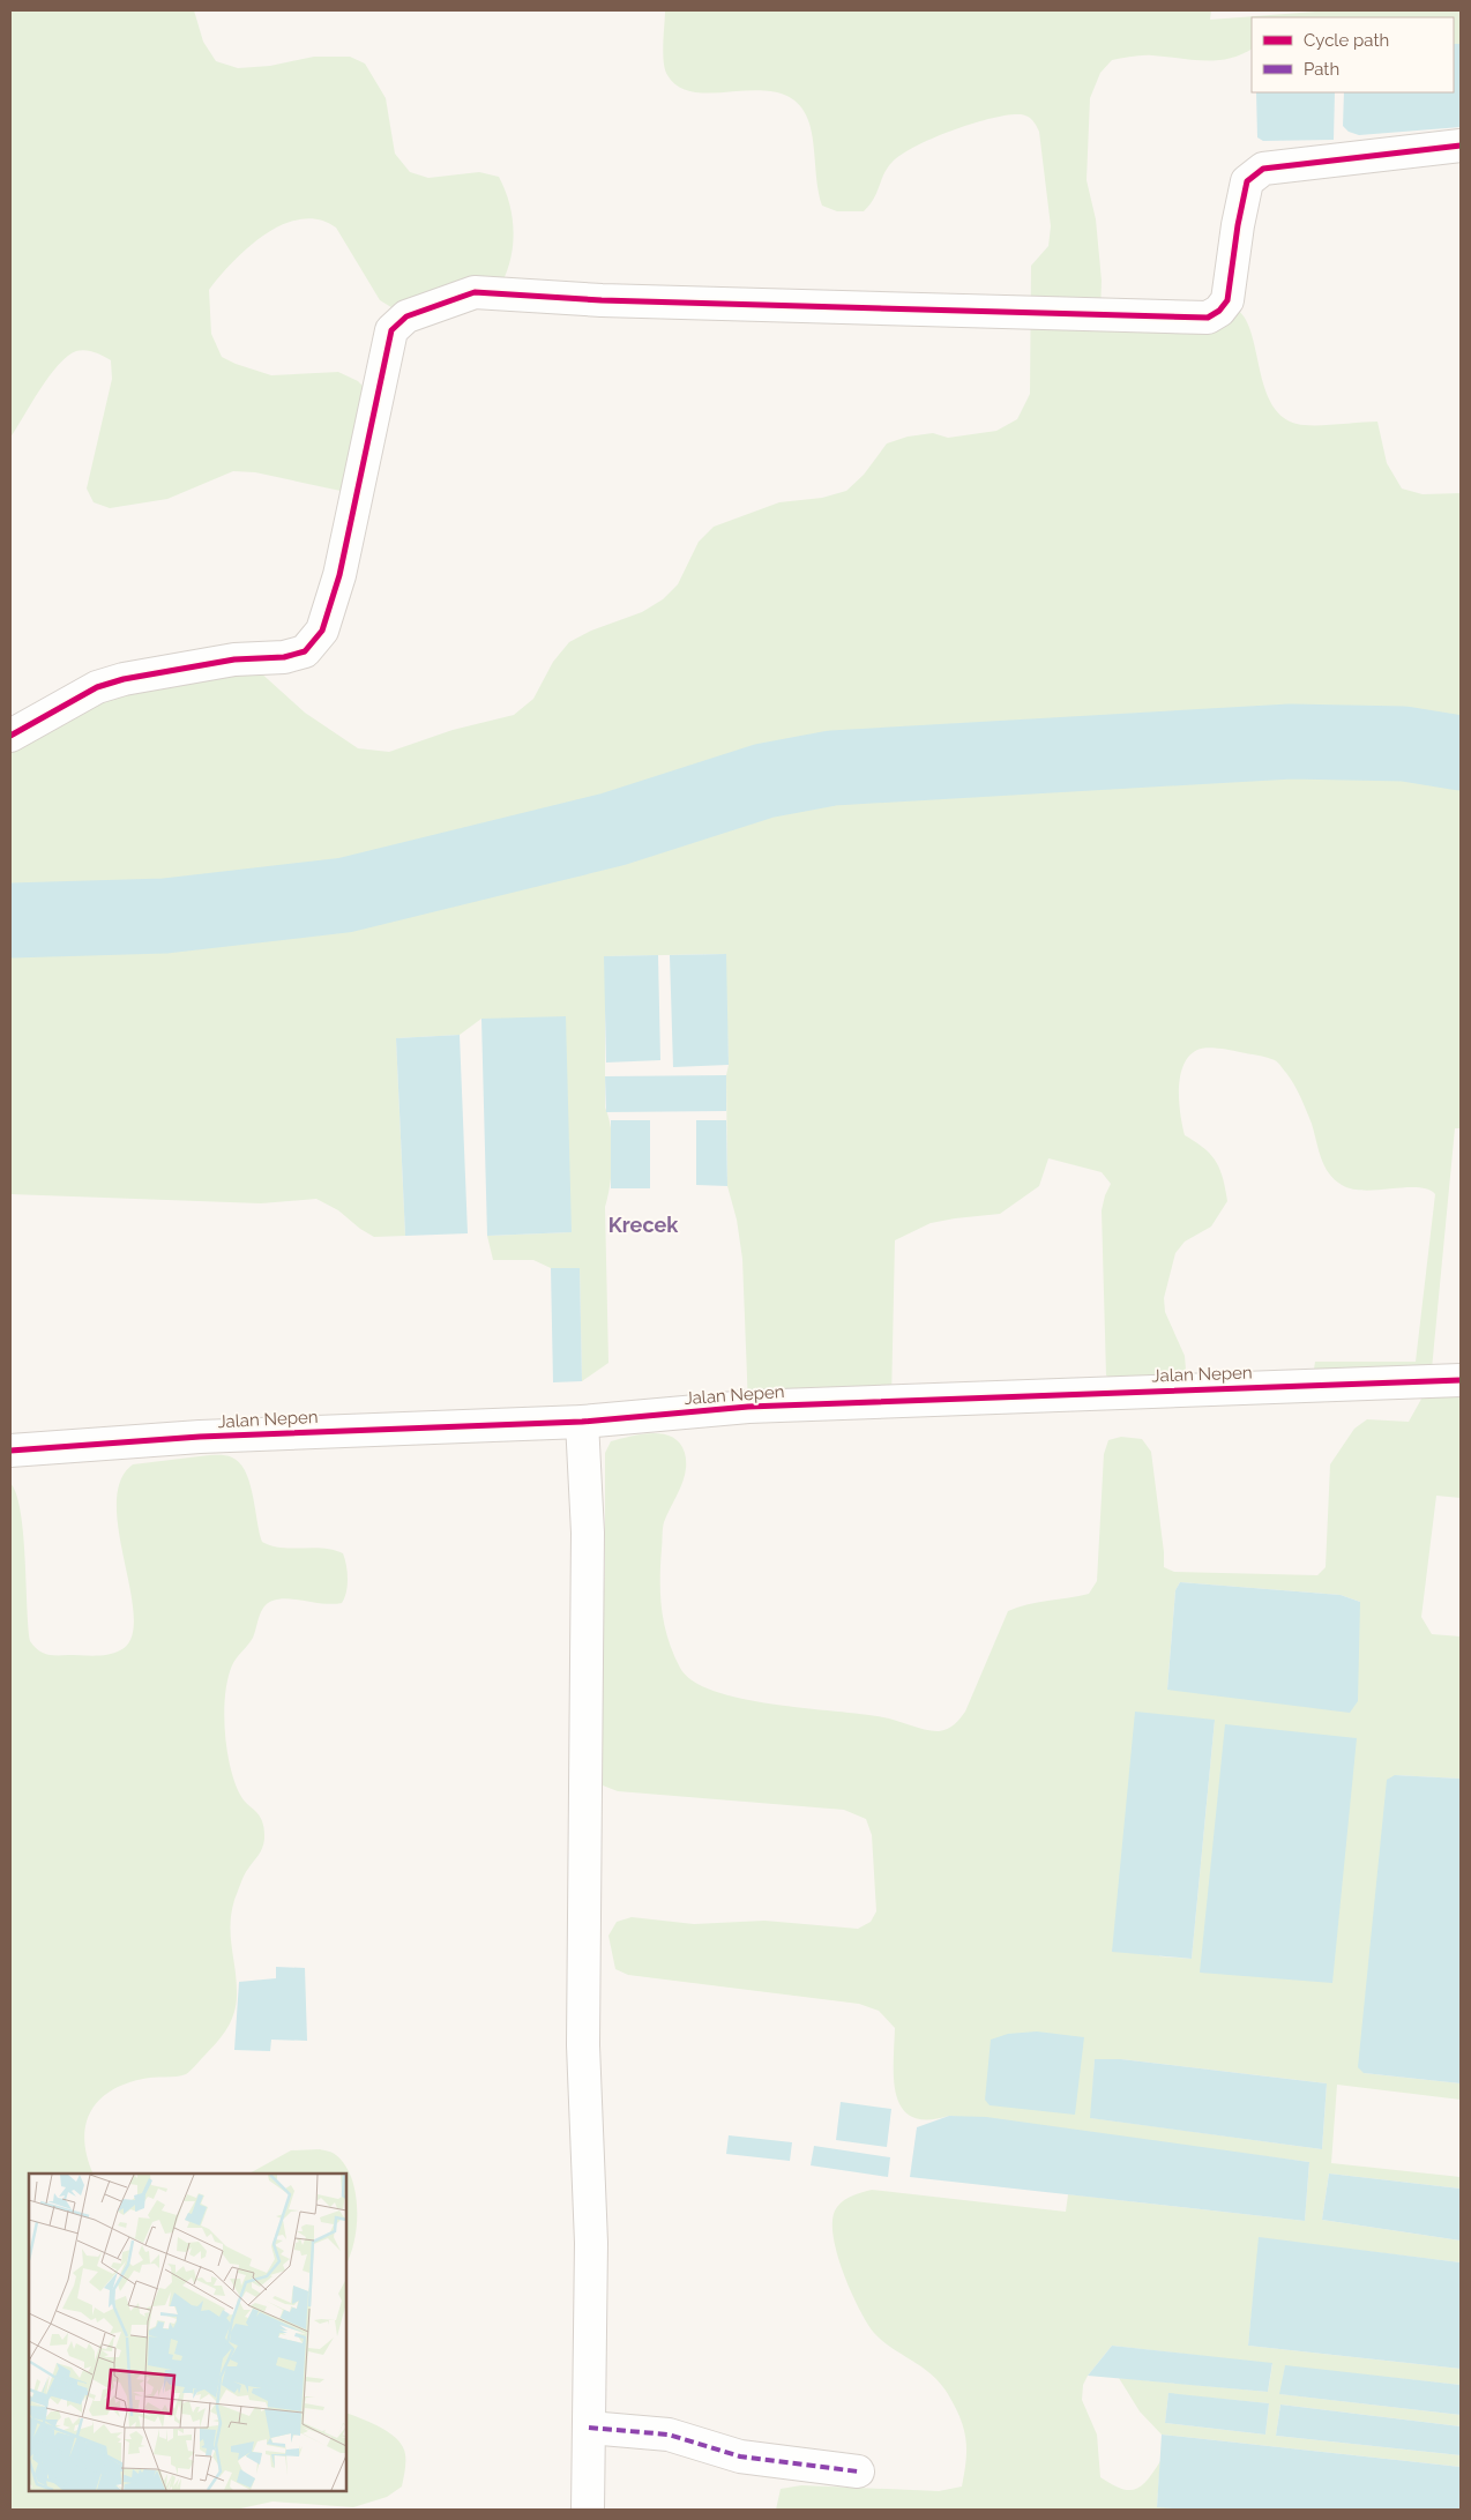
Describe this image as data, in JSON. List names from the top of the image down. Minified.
{"streets":{"street":["Jalan Nepen"]},"districts":["Krecek"],"legend":["Cycle path","Path"]}
